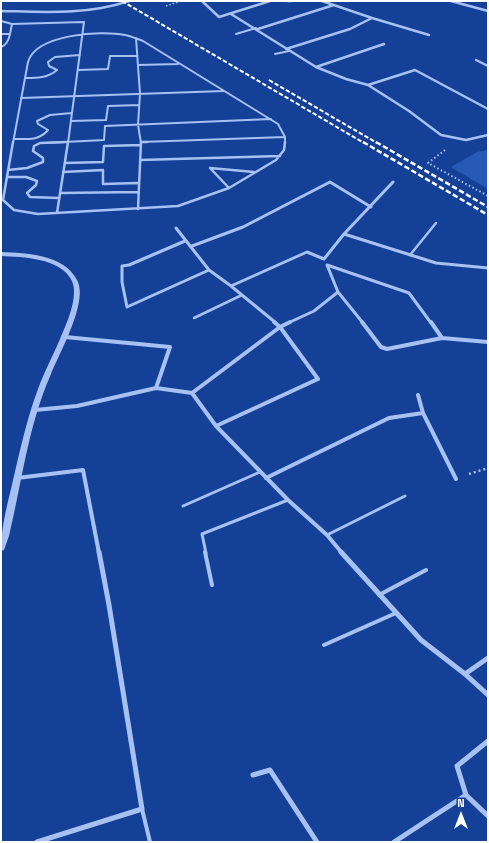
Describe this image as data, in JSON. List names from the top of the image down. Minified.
{"north":"top"}
